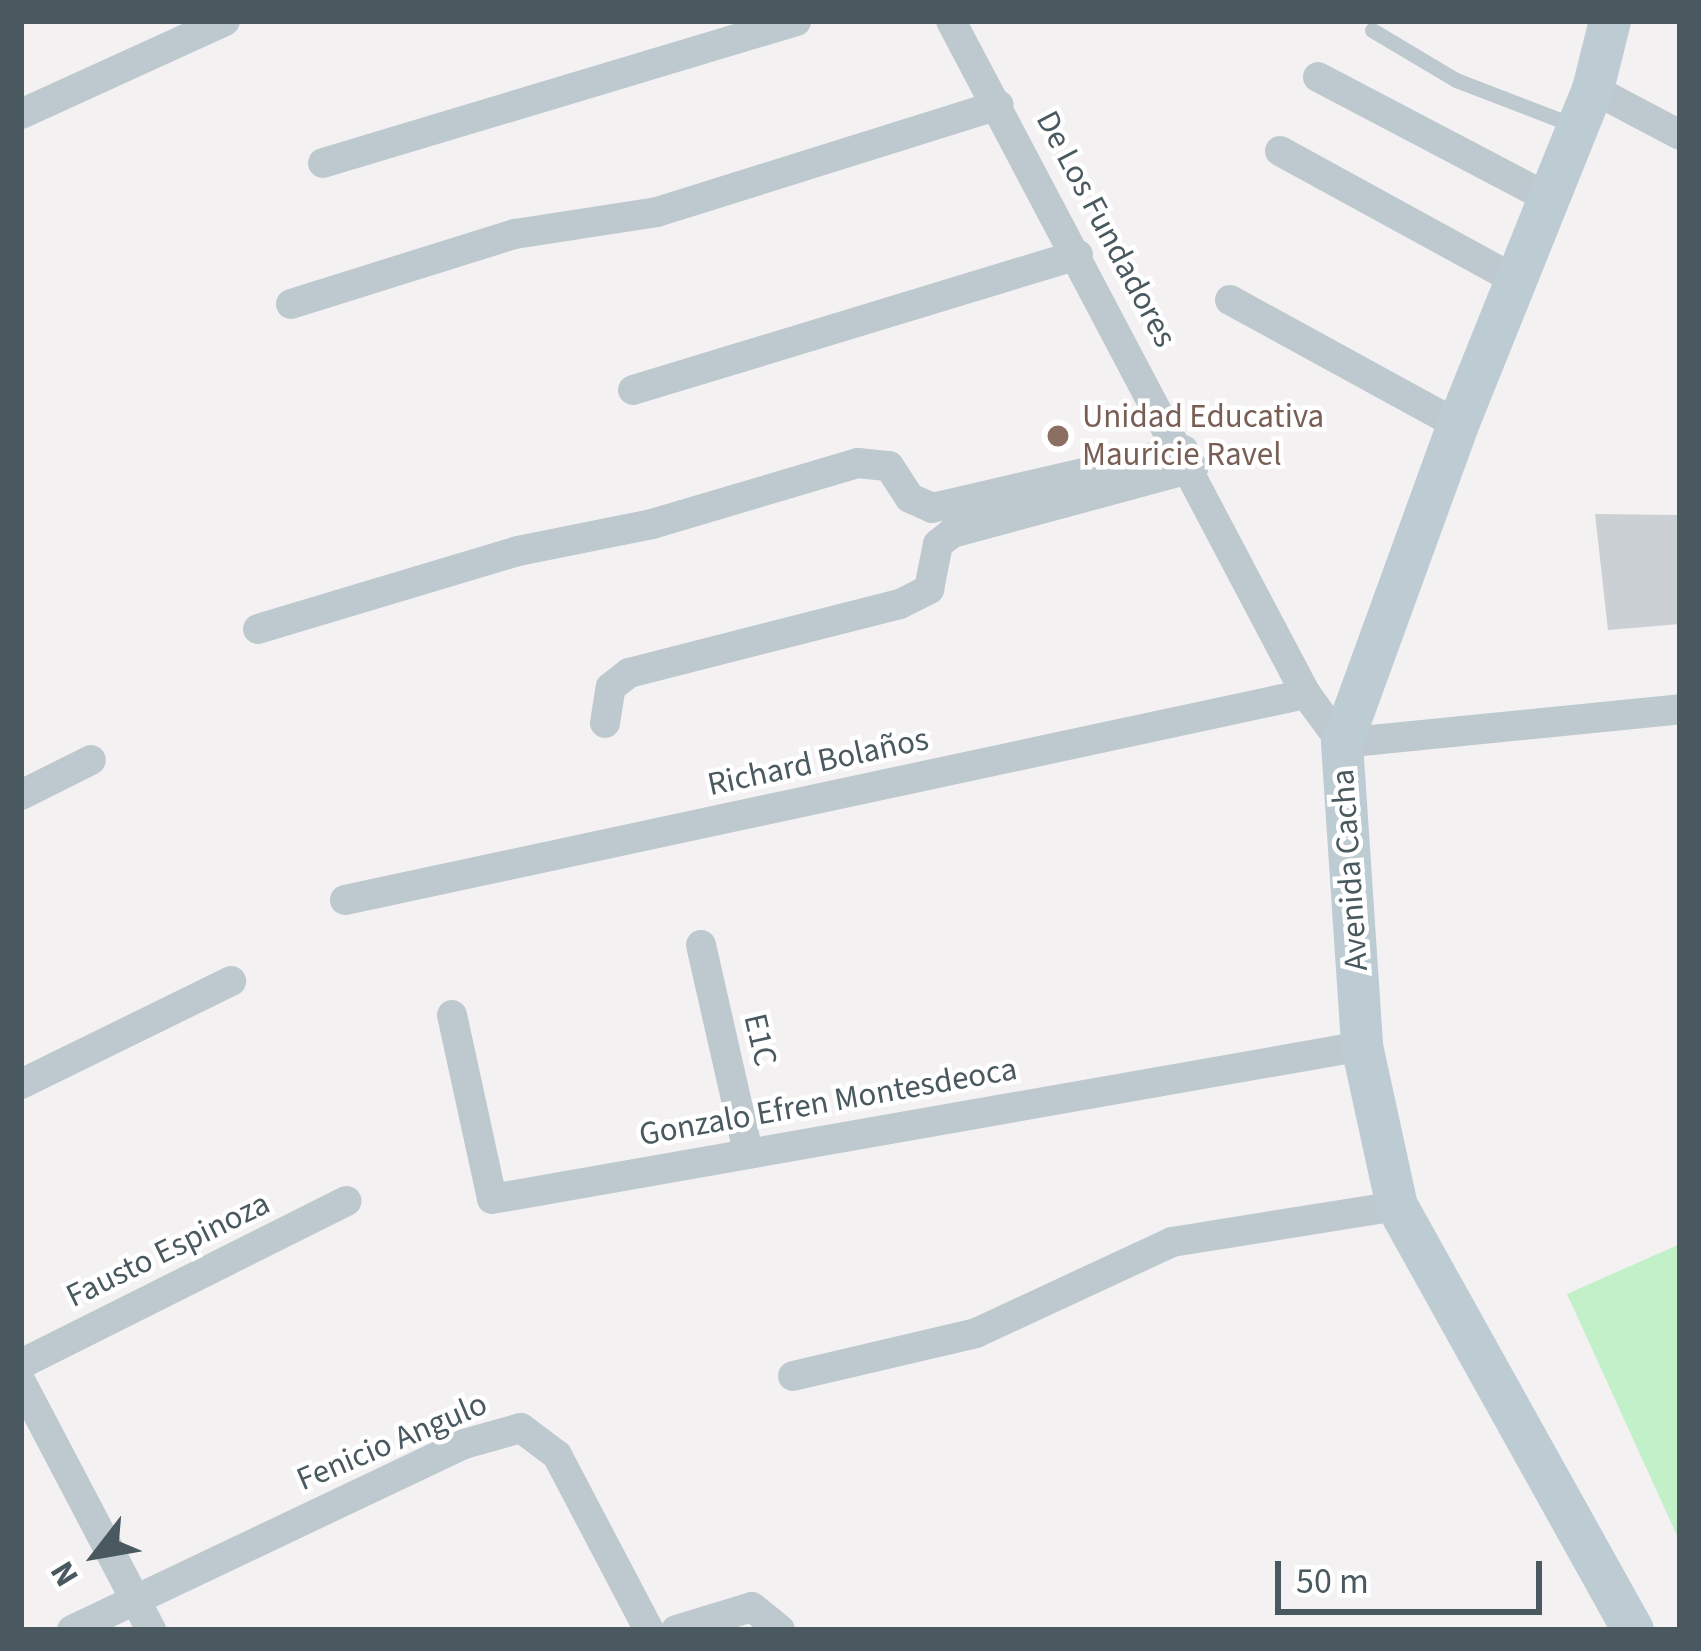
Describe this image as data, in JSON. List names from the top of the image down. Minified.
{"streets":{"street":["De Los Fundadores","Richard Bolaños","Avenida Cacha","E1C","Gonzalo Efren Montesdeoca","Fausto Espinoza","Fenicio Angulo"]},"crossings":[["De Los Fundadores","Richard Bolaños"],["De Los Fundadores","Avenida Cacha"],["Avenida Cacha","Gonzalo Efren Montesdeoca"],["E1C","Gonzalo Efren Montesdeoca"]],"places":["Unidad Educativa Mauricie Ravel"],"scale_bar":"50 m","north":"bottom left"}
